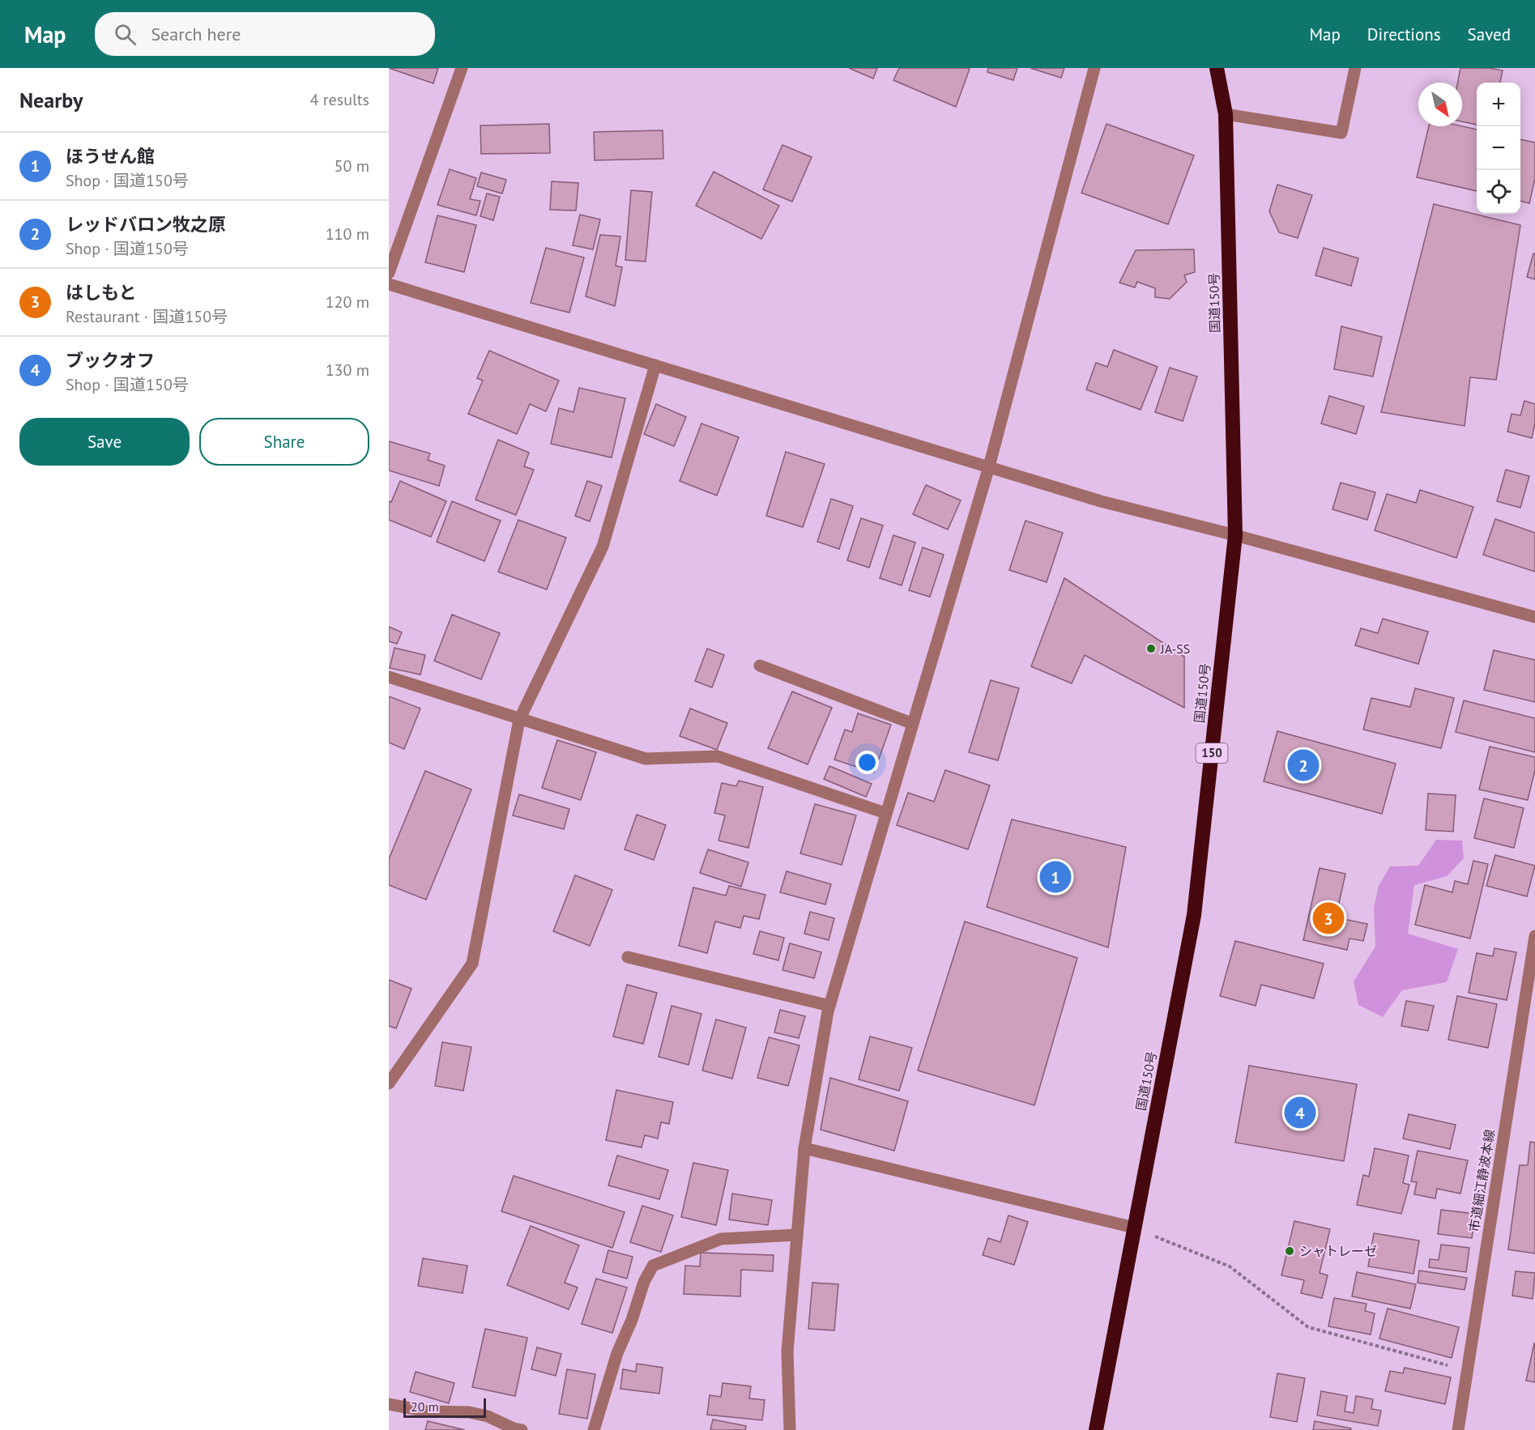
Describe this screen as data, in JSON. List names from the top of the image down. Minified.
{"streets":{"highway":["国道150号","150"],"street":["市道細江静波本線"]},"places":["JA-SS","シャトレーゼ"],"scale_bar":"20 m","north":"bottom right","page":{"header":"Map","search":"Search here","nav":["Map","Directions","Saved"],"heading":["Nearby","4 results"],"map_buttons":["+","−"],"list":[{"mark":"1","name":"ほうせん館","note":"Shop · 国道150号","value":"50 m"},{"mark":"2","name":"レッドバロン牧之原","note":"Shop · 国道150号","value":"110 m"},{"mark":"3","name":"はしもと","note":"Restaurant · 国道150号","value":"120 m"},{"mark":"4","name":"ブックオフ","note":"Shop · 国道150号","value":"130 m"}],"buttons":["Save","Share"],"pins":["2","1","3","4"],"scale":"20 m"}}
